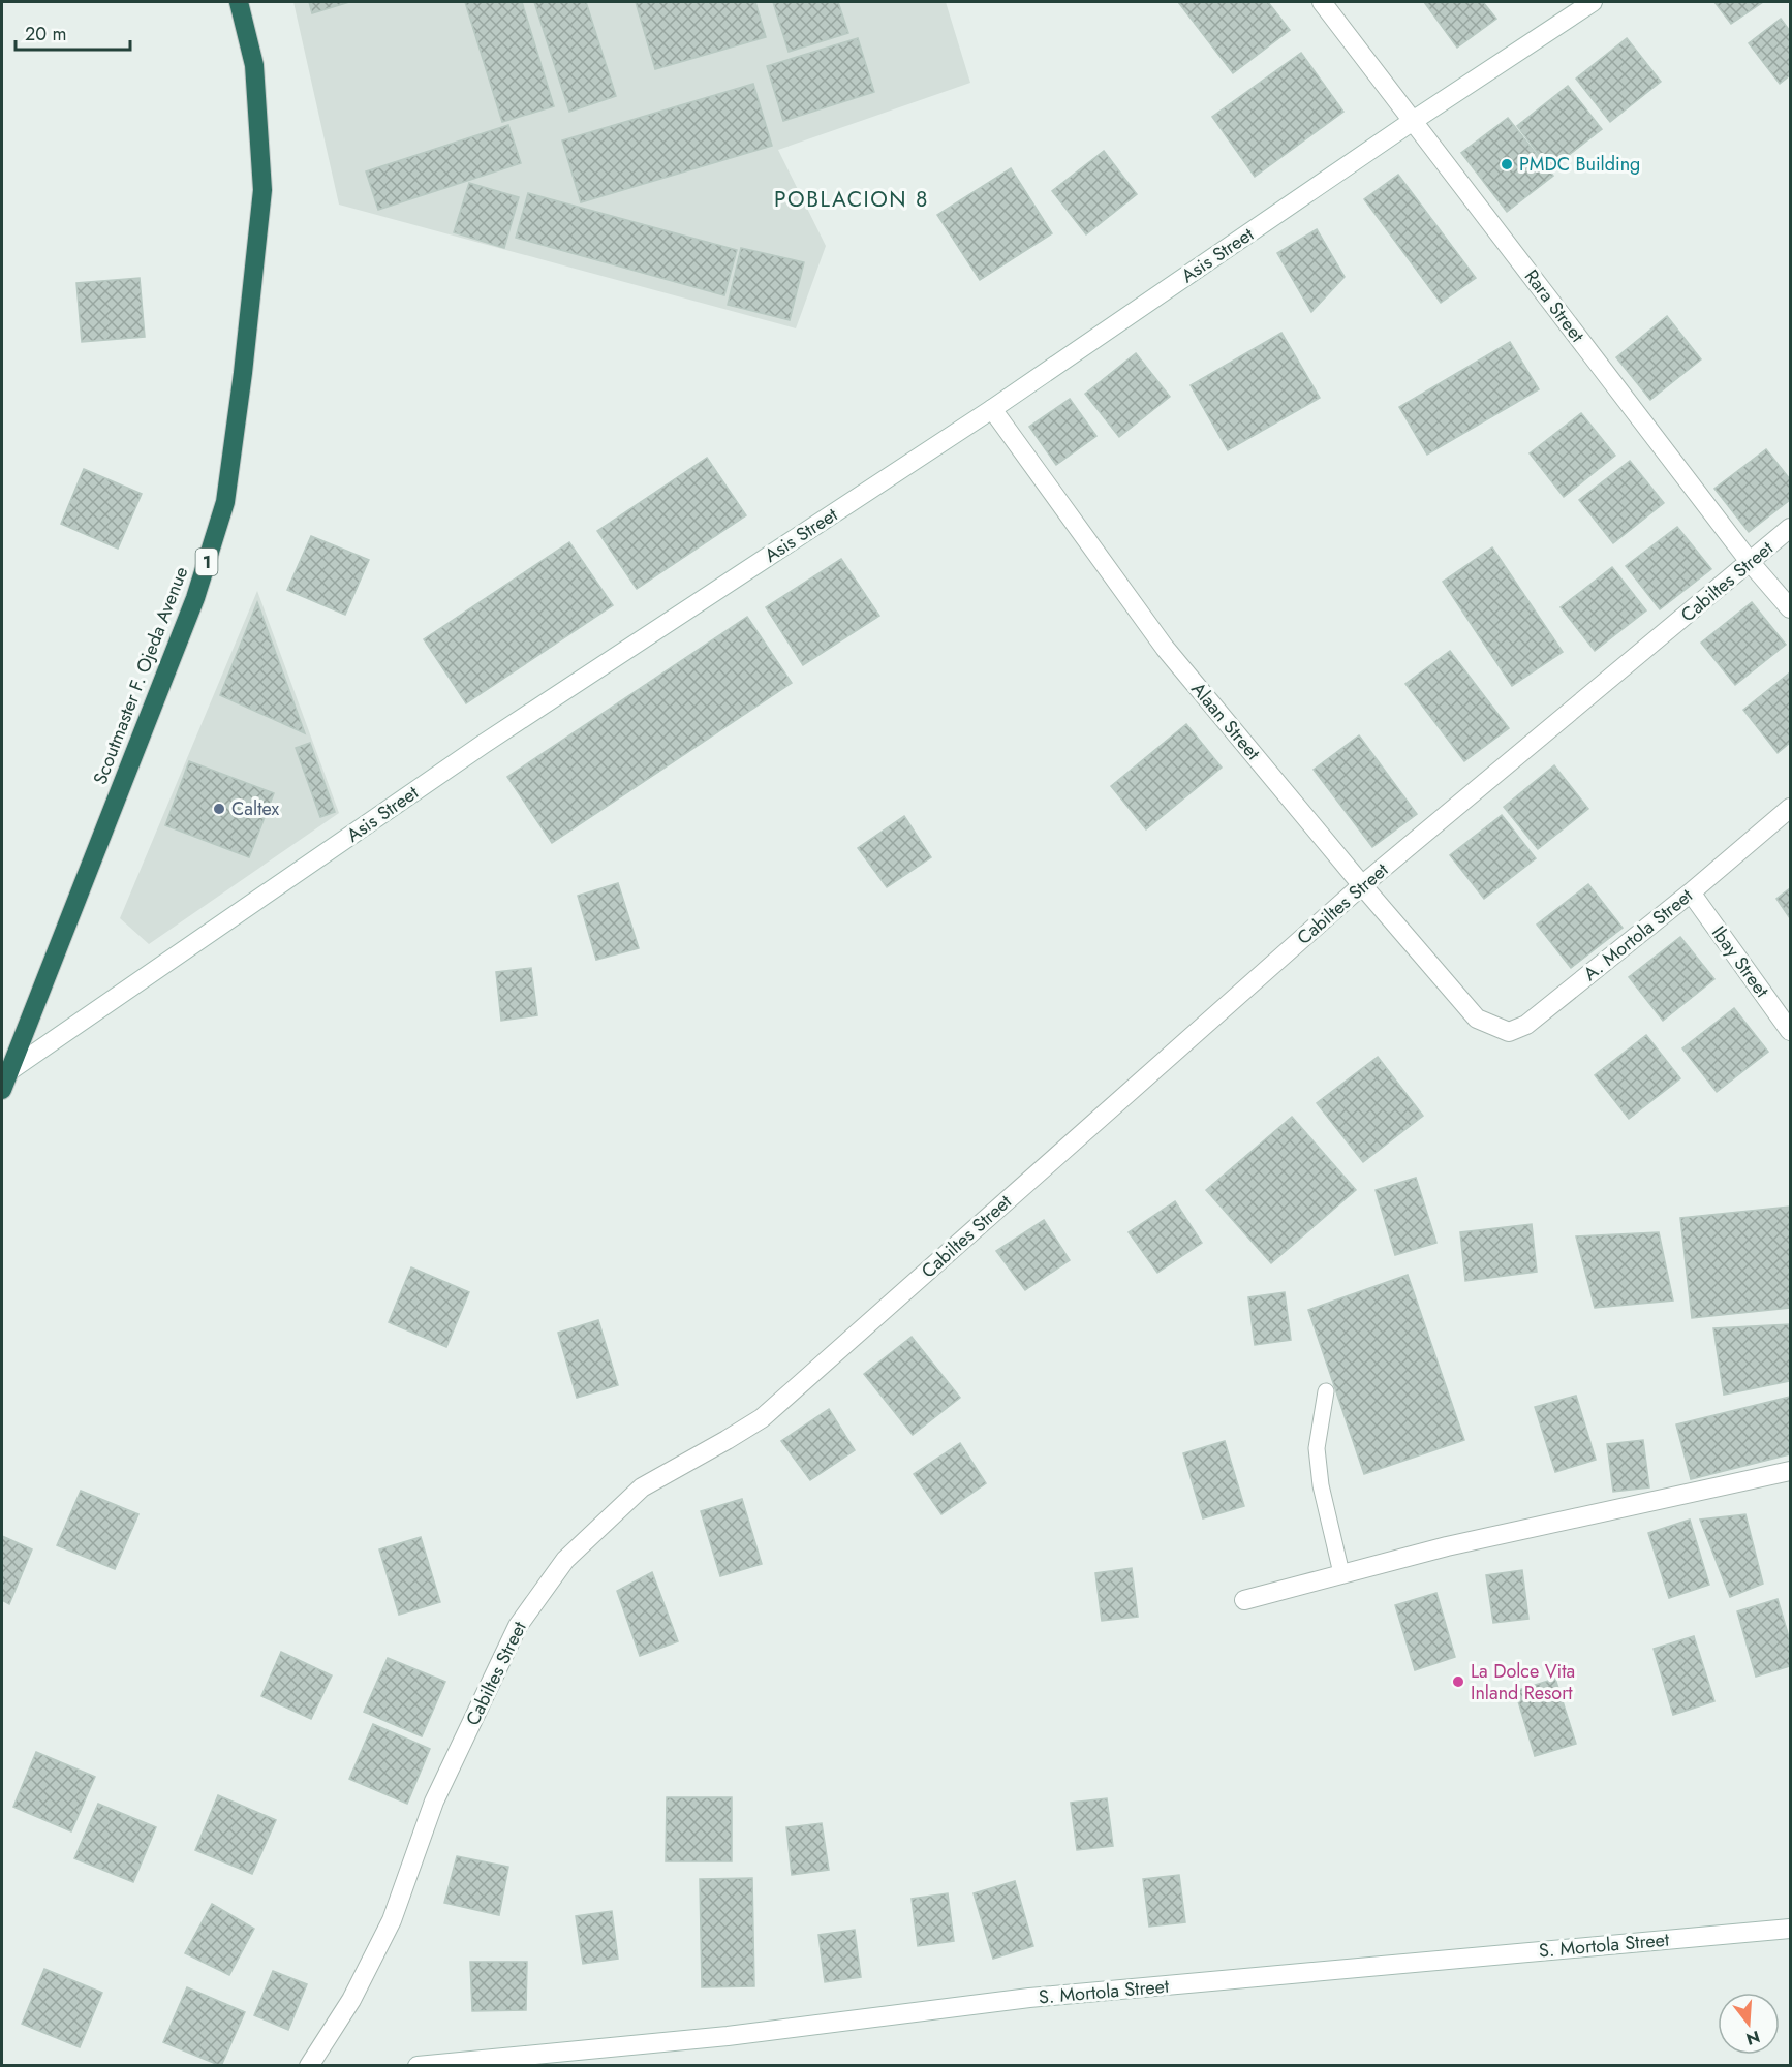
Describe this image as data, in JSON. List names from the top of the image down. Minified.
{"streets":{"highway":["1","Scoutmaster F. Ojeda Avenue"],"street":["Asis Street","Rara Street","Cabiltes Street","Alaan Street","A. Mortola Street","Ibay Street","S. Mortola Street"]},"crossings":[["Asis Street","Rara Street"],["Asis Street","Scoutmaster F. Ojeda Avenue"],["Asis Street","Alaan Street"],["Rara Street","Cabiltes Street"],["Cabiltes Street","Alaan Street"],["Alaan Street","A. Mortola Street"],["A. Mortola Street","Ibay Street"]],"districts":["POBLACION 8"],"places":["PMDC Building","Caltex","La Dolce Vita Inland Resort"],"scale_bar":"20 m","north":"bottom"}
